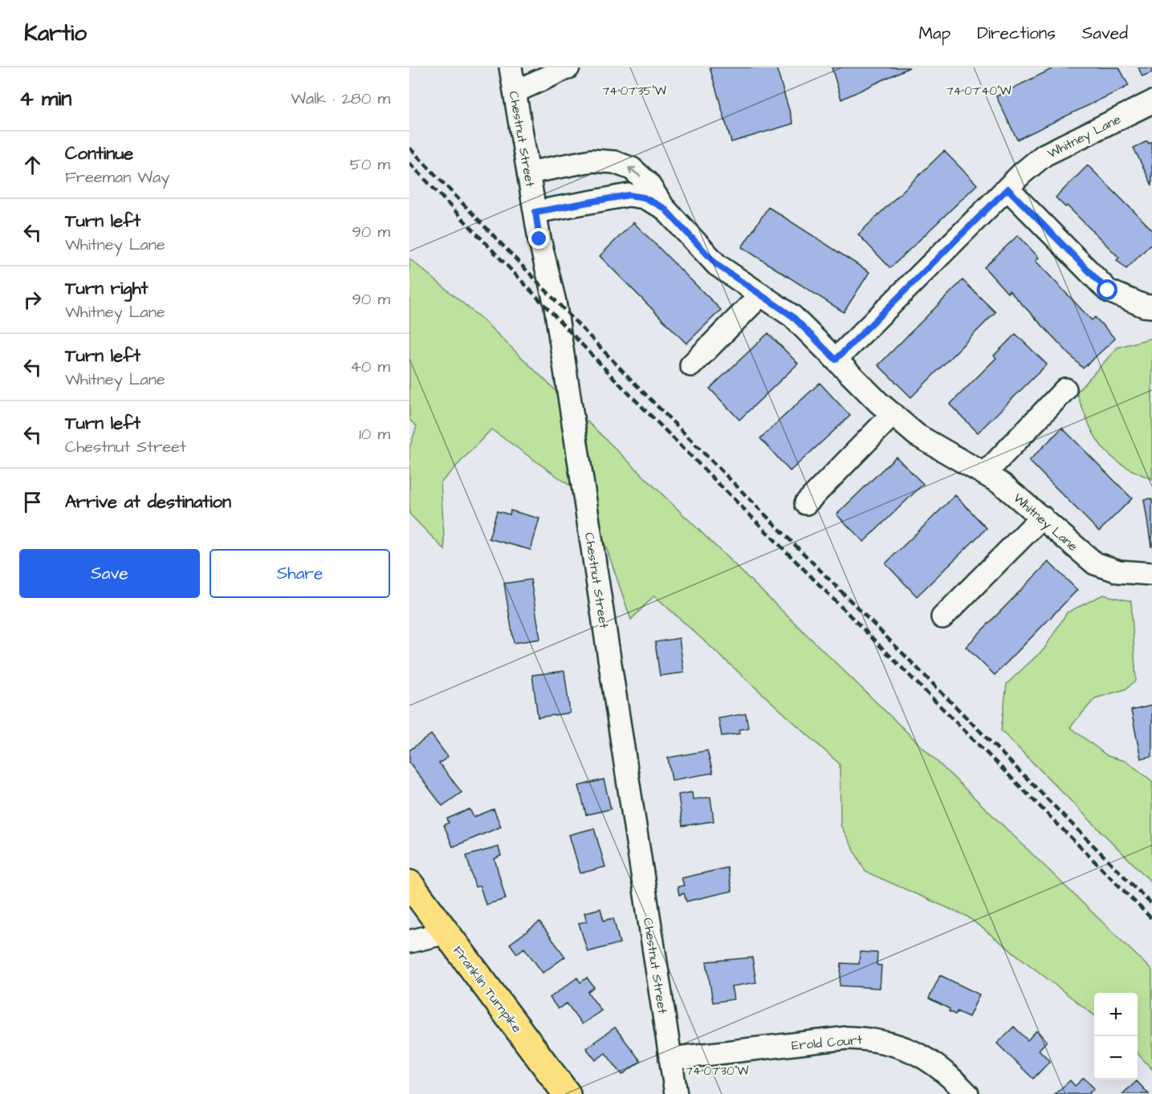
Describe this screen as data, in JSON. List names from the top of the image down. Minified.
{"streets":{"main road":["Franklin Turnpike"],"street":["Whitney Lane","Chestnut Street","Erold Court"]},"crossings":[["Whitney Lane","Chestnut Street"],["Chestnut Street","Erold Court"]],"page":{"header":"Kartio","nav":["Map","Directions","Saved"],"heading":["4 min","Walk · 280 m"],"list":[["Continue","Freeman Way","50 m"],["Turn left","Whitney Lane","90 m"],["Turn right","Whitney Lane","90 m"],["Turn left","Whitney Lane","40 m"],["Turn left","Chestnut Street","10 m"],"Arrive at destination"],"buttons":["Save","Share"],"map_buttons":["+","−"]},"coordinates":["74°07'35\"W","74°07'40\"W","74°07'30\"W"]}
